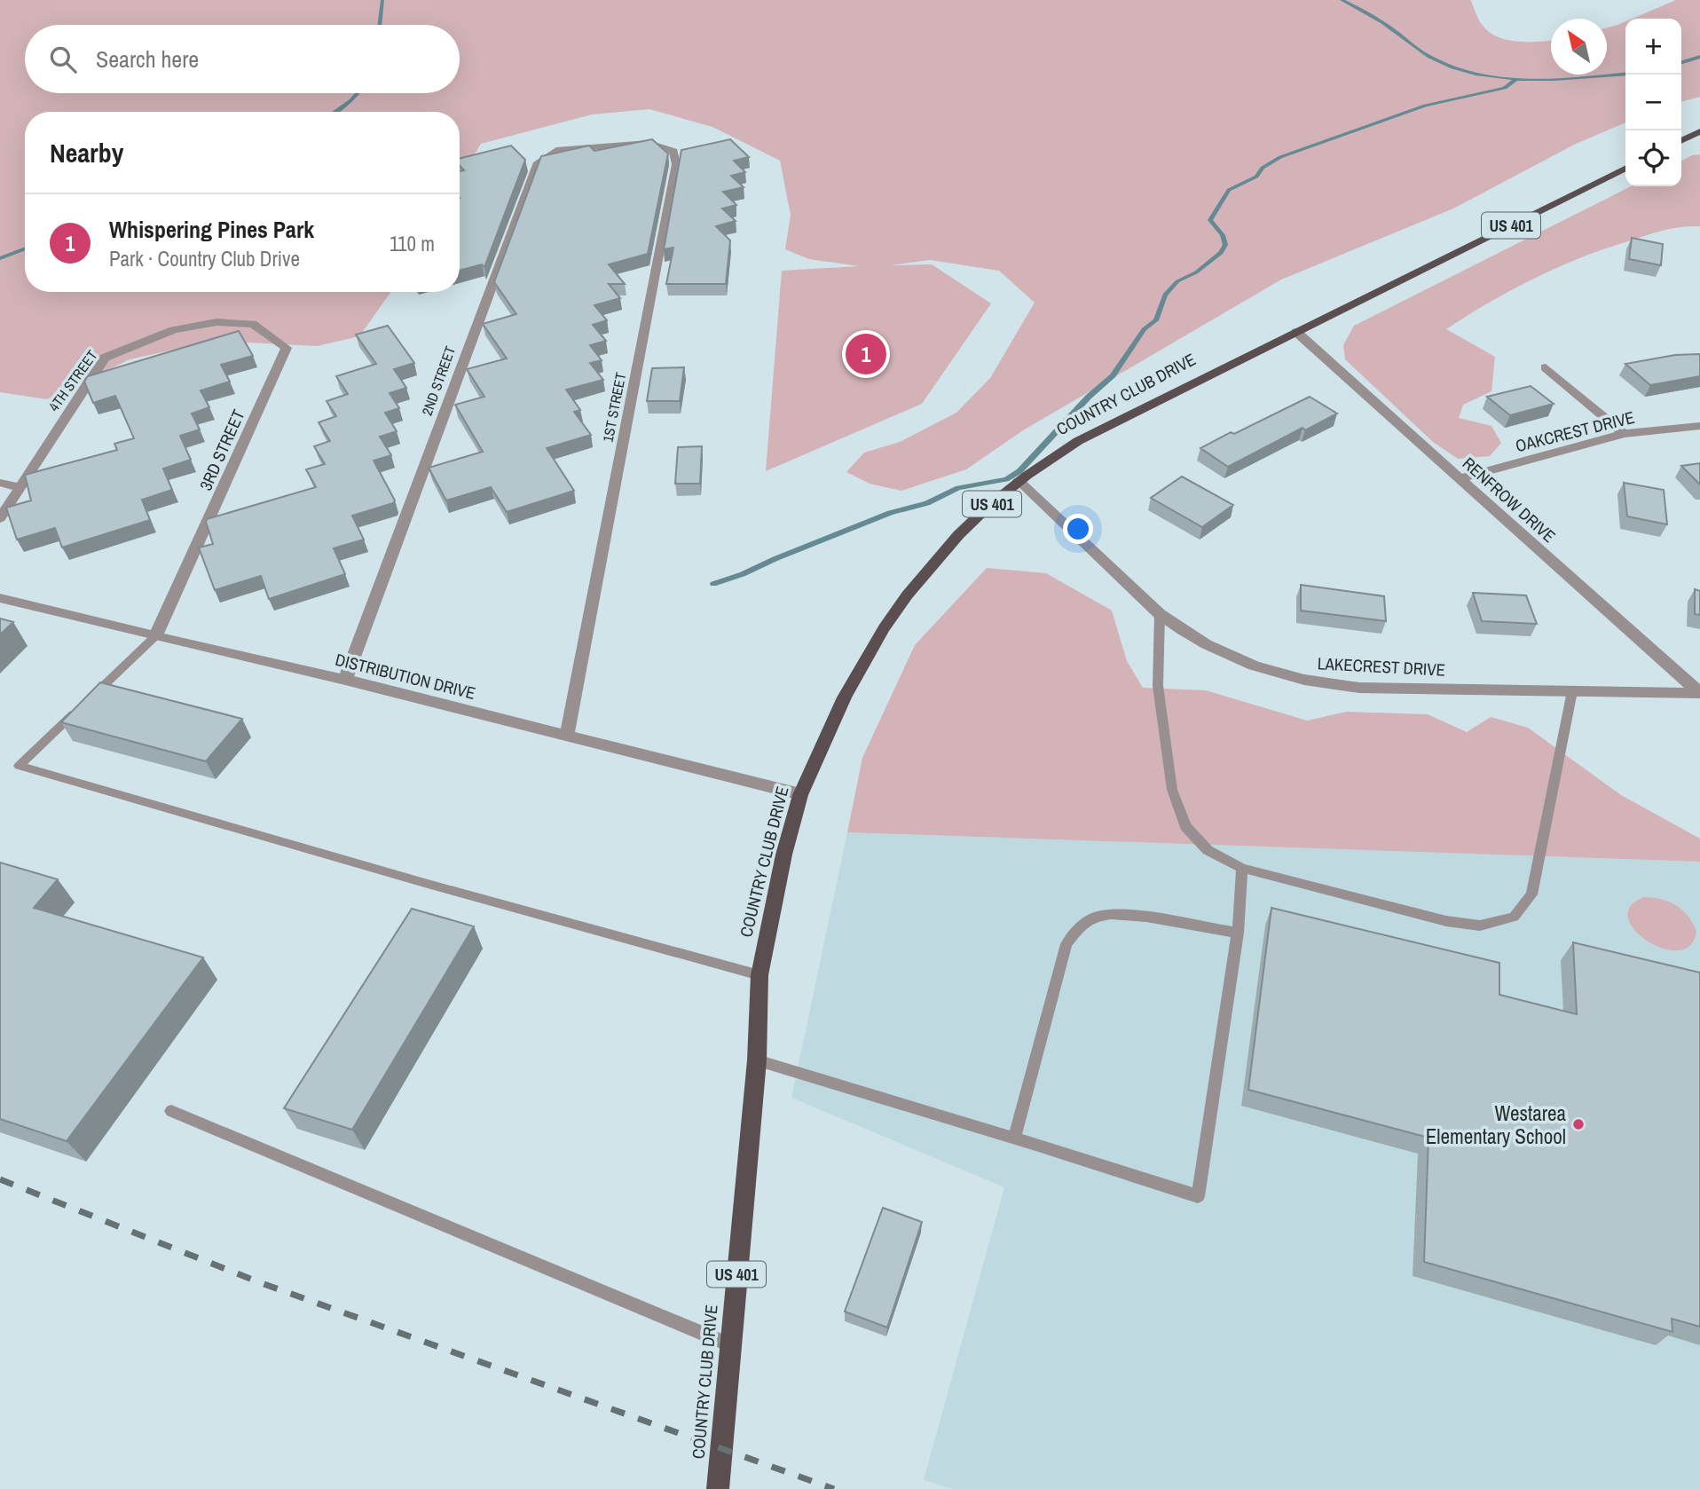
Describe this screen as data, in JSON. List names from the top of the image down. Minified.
{"streets":{"main road":["US 401","COUNTRY CLUB DRIVE"],"street":["4TH STREET","2ND STREET","1ST STREET","OAKCREST DRIVE","3RD STREET","RENFROW DRIVE","LAKECREST DRIVE","DISTRIBUTION DRIVE"]},"crossings":[["4TH STREET","3RD STREET"],["2ND STREET","1ST STREET"],["2ND STREET","DISTRIBUTION DRIVE"],["COUNTRY CLUB DRIVE","RENFROW DRIVE"],["COUNTRY CLUB DRIVE","LAKECREST DRIVE"],["COUNTRY CLUB DRIVE","DISTRIBUTION DRIVE"],["1ST STREET","DISTRIBUTION DRIVE"],["OAKCREST DRIVE","RENFROW DRIVE"],["3RD STREET","DISTRIBUTION DRIVE"],["RENFROW DRIVE","LAKECREST DRIVE"]],"places":["Westarea Elementary School"],"north":"top left","page":{"map_buttons":["+","−"],"search":"Search here","heading":"Nearby","list":[{"mark":"1","name":"Whispering Pines Park","note":"Park · Country Club Drive","value":"110 m"}],"pins":"1"}}
